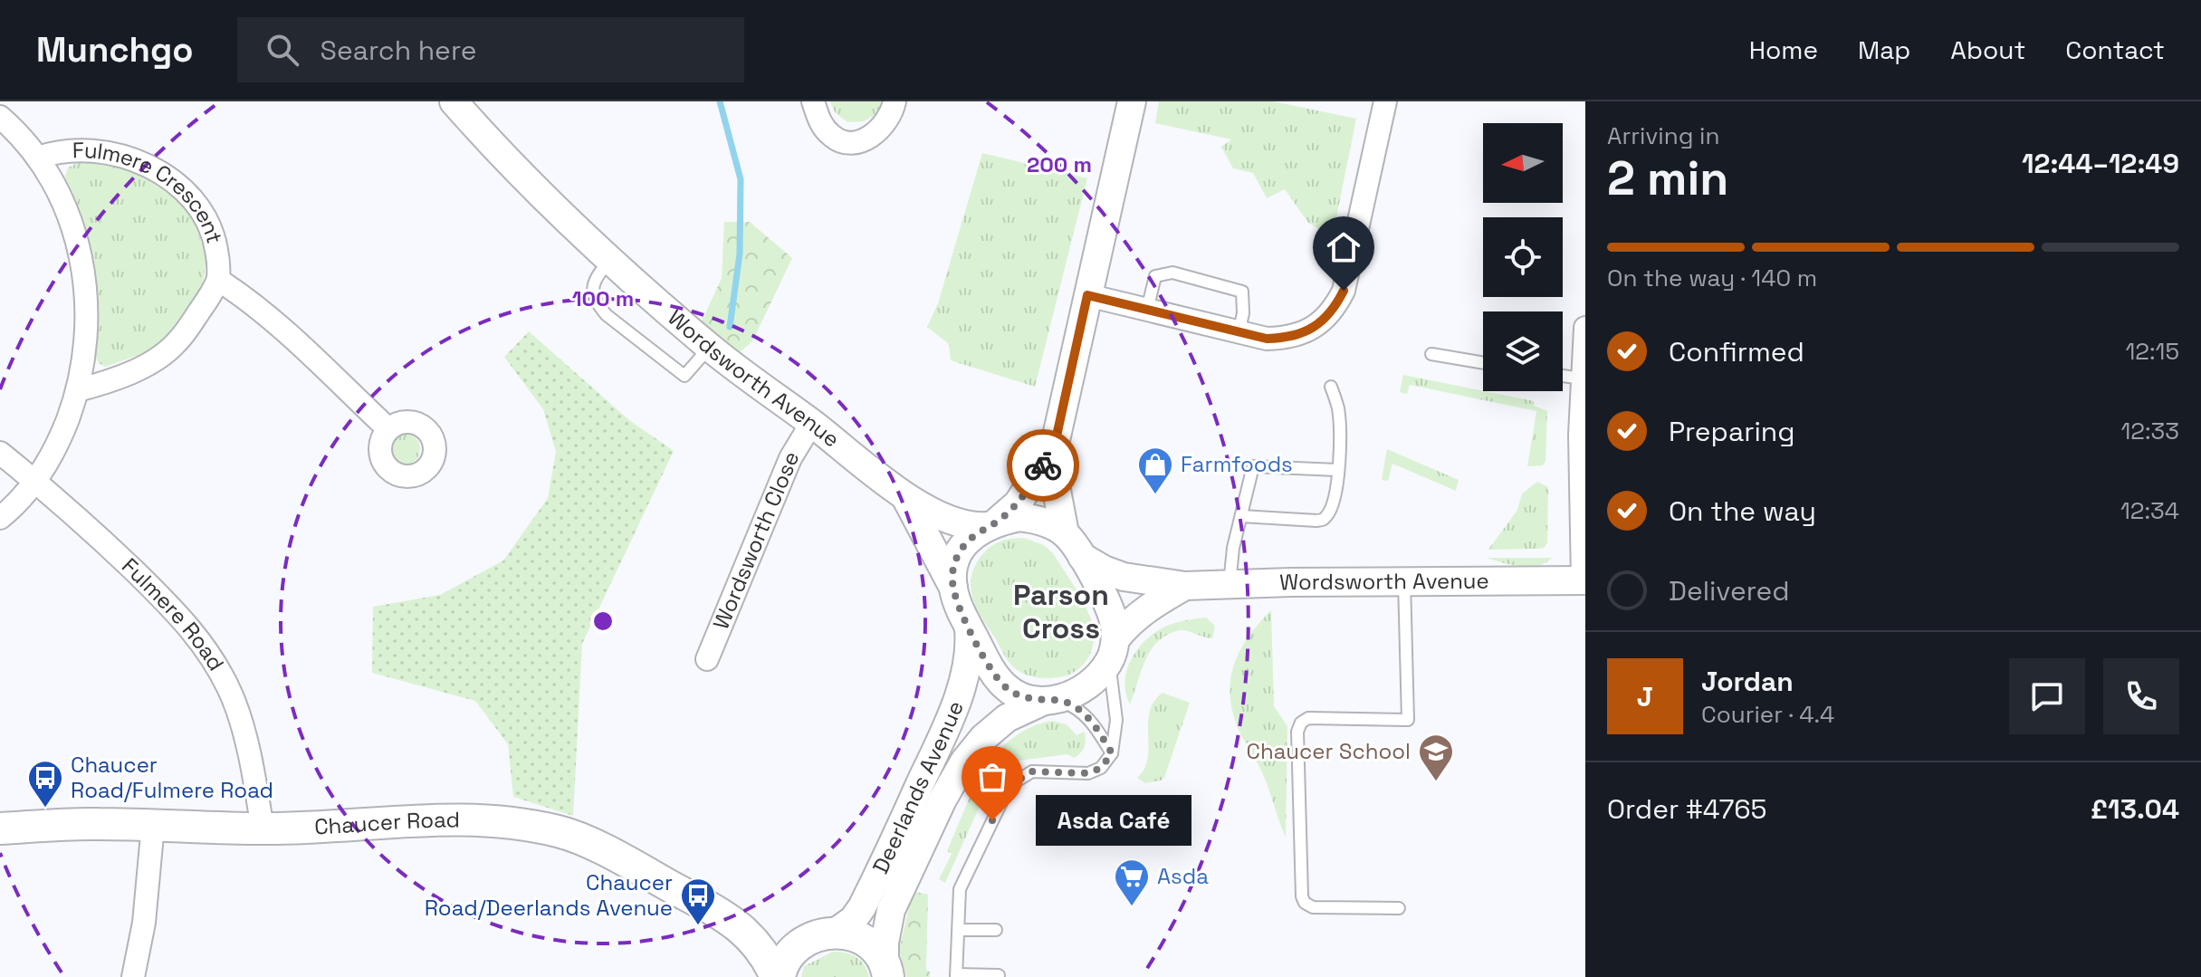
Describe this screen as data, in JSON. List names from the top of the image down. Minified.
{"streets":{"main road":["Chaucer Road"],"street":["Fulmere Crescent","Wordsworth Avenue","Wordsworth Close","Fulmere Road","Deerlands Avenue"]},"crossings":[["Fulmere Crescent","Fulmere Road"],["Wordsworth Avenue","Wordsworth Close"],["Wordsworth Avenue","Deerlands Avenue"],["Fulmere Road","Chaucer Road"]],"districts":["Parson Cross"],"places":{"shop":["Farmfoods"],"school or university":["Chaucer School"],"bus stop":["Chaucer Road/Fulmere Road","Chaucer Road/Deerlands Avenue"],"other":["Asda Café"],"supermarket":["Asda"]},"north":"left","page":{"header":"Munchgo","search":"Search here","nav":["Home","Map","About","Contact"],"heading":["2 min","Arriving in","12:44–12:49"],"panel":["Jordan","Courier · 4.4","Order #4765","£13.04"],"bar":"On the way · 140 m","list":[["Confirmed","12:15"],["Preparing","12:33"],["On the way","12:34"],"Delivered"],"round":"J","bubble":"Asda Café"},"rings":["200 m","100 m"]}
